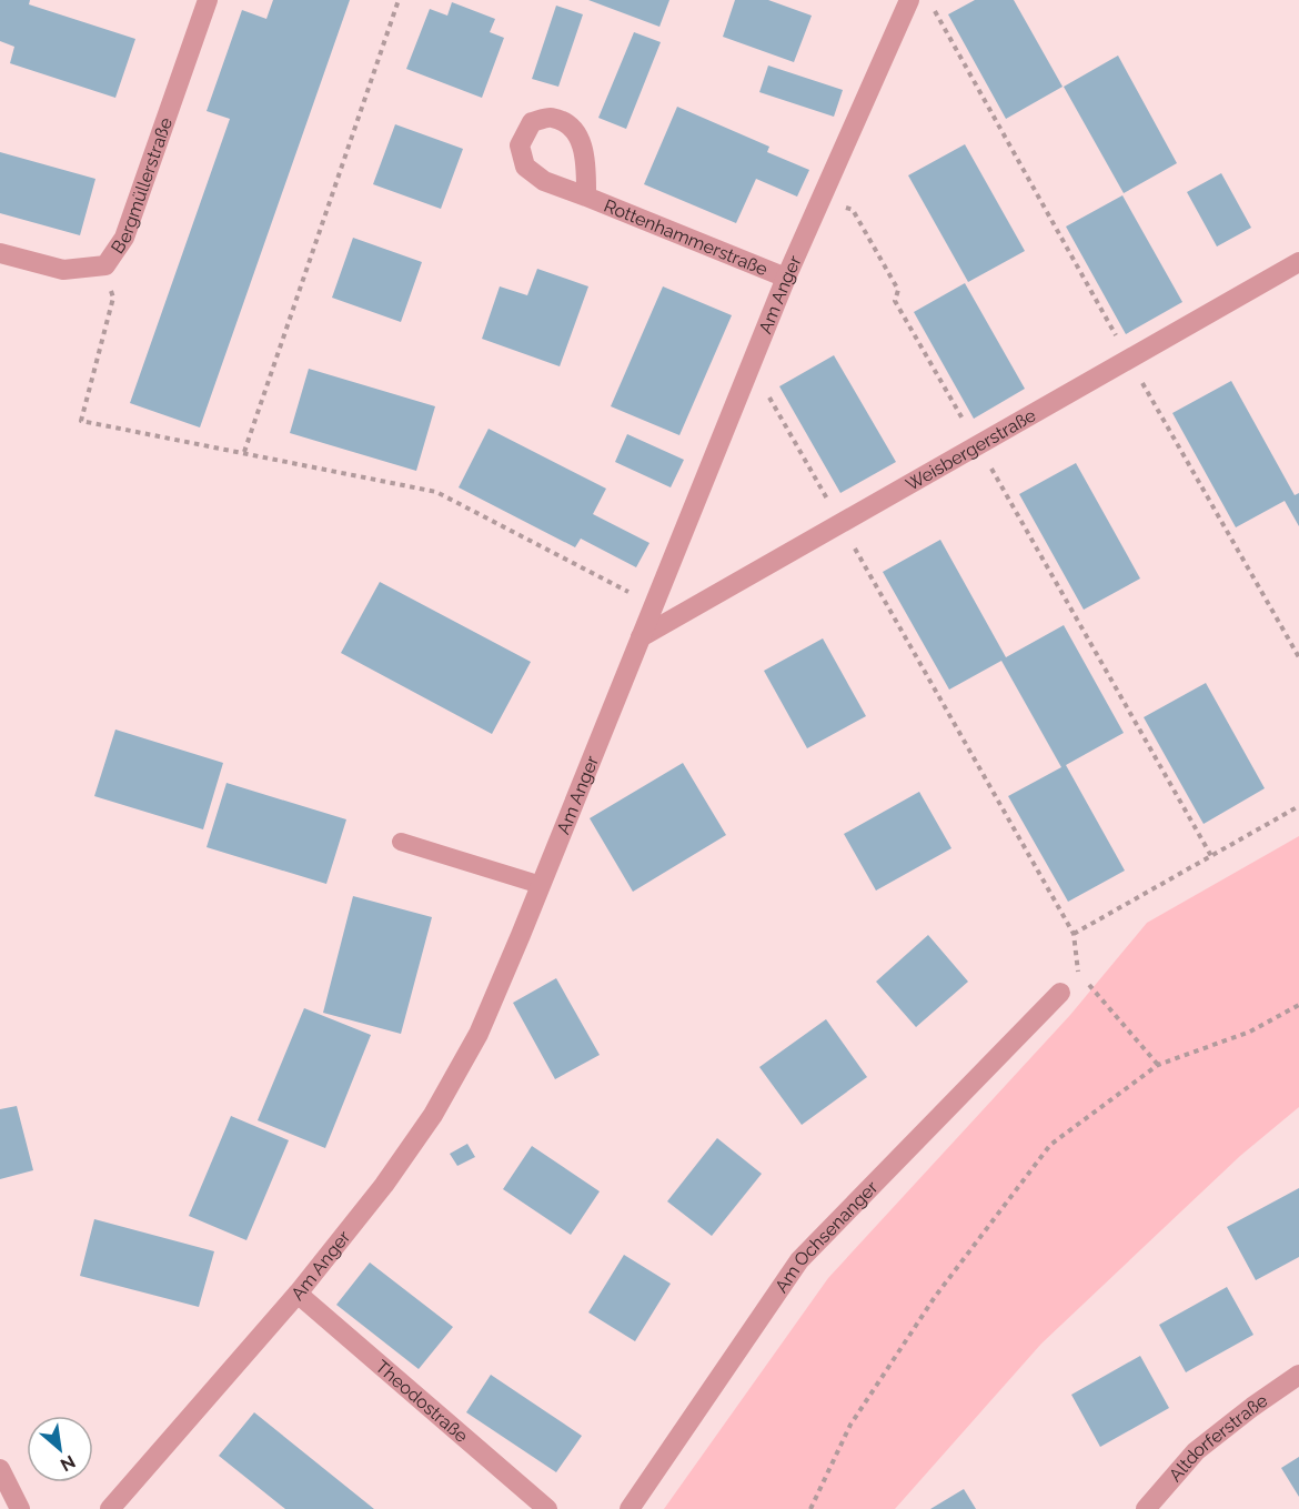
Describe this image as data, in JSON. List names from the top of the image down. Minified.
{"streets":{"street":["Bergmüllerstraße","Rottenhammerstraße","Am Anger","Weisbergerstraße","Am Ochsenanger","Theodostraße","Altdorferstraße"]},"crossings":[["Rottenhammerstraße","Am Anger"],["Am Anger","Weisbergerstraße"],["Am Anger","Theodostraße"]],"north":"bottom right"}
